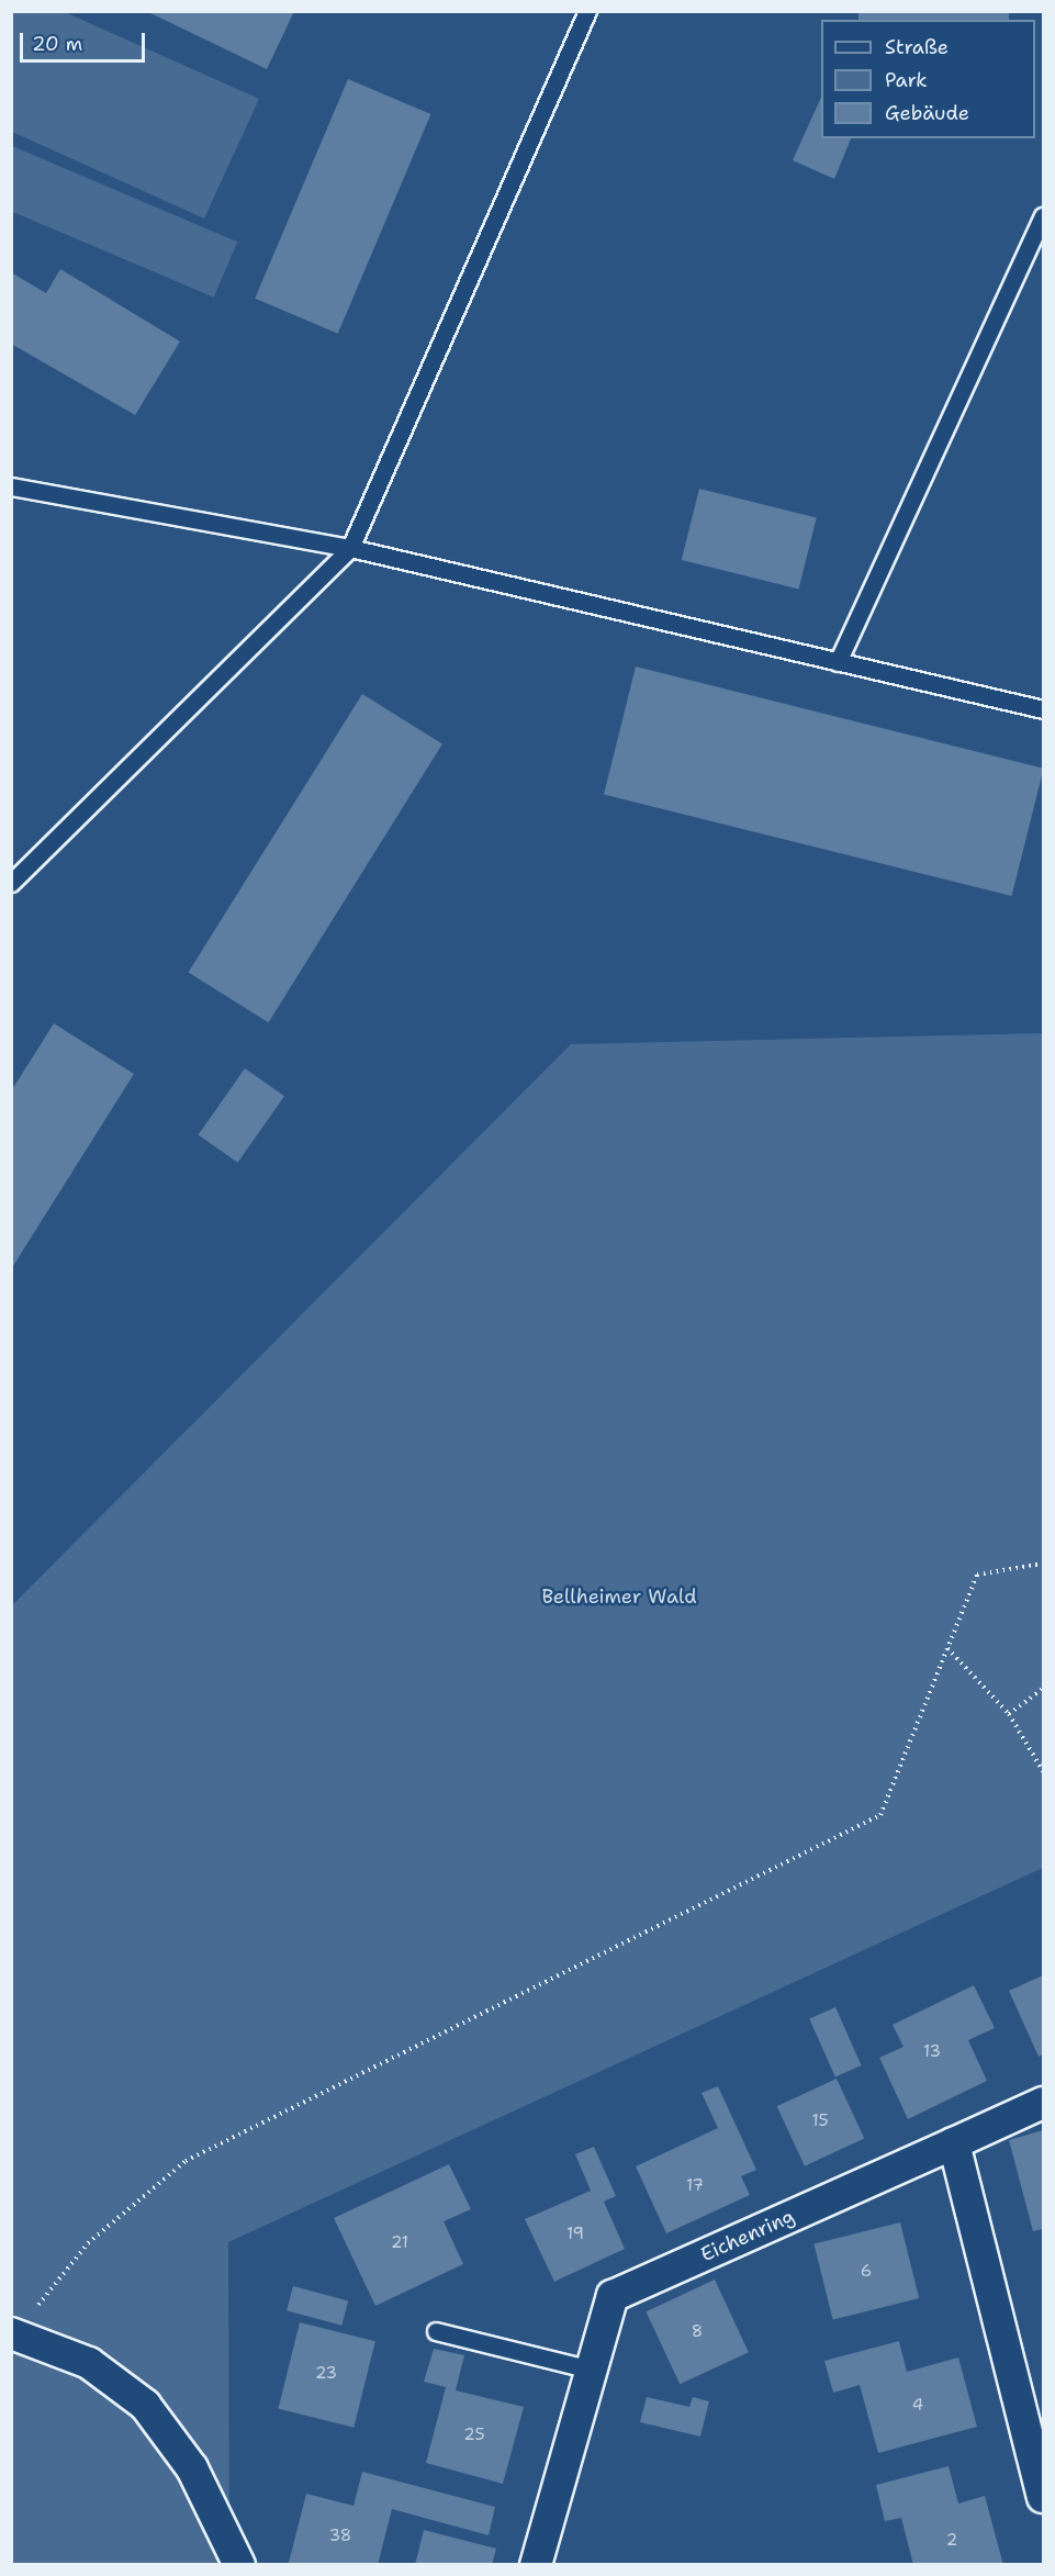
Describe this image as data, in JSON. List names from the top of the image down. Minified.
{"streets":{"street":["Eichenring"]},"parks":["Bellheimer Wald"],"house_numbers":["13","15","17","19","21","6","8","23","4","25","38","2"],"legend":["Straße","Park","Gebäude"],"scale_bar":"20 m"}
